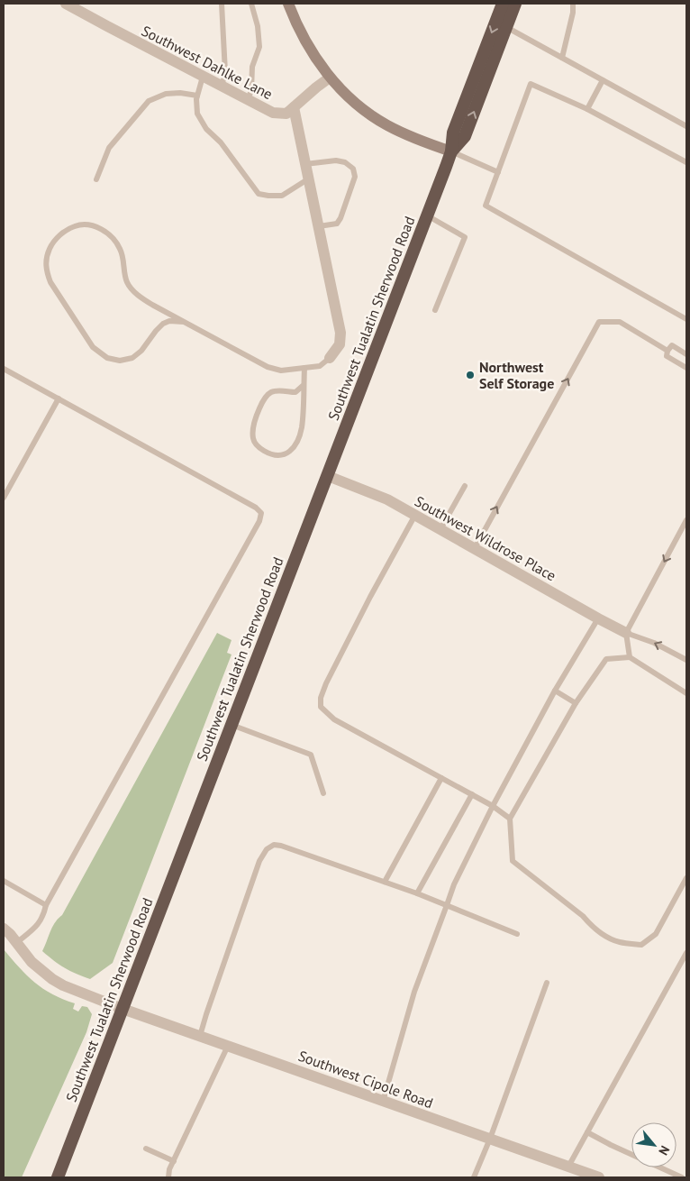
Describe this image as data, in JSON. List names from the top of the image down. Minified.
{"streets":{"highway":["Southwest Tualatin Sherwood Road"],"street":["Southwest Dahlke Lane","Southwest Wildrose Place","Southwest Cipole Road"]},"crossings":[["Southwest Tualatin Sherwood Road","Southwest Wildrose Place"],["Southwest Tualatin Sherwood Road","Southwest Cipole Road"]],"places":["Northwest Self Storage"],"north":"bottom right"}
